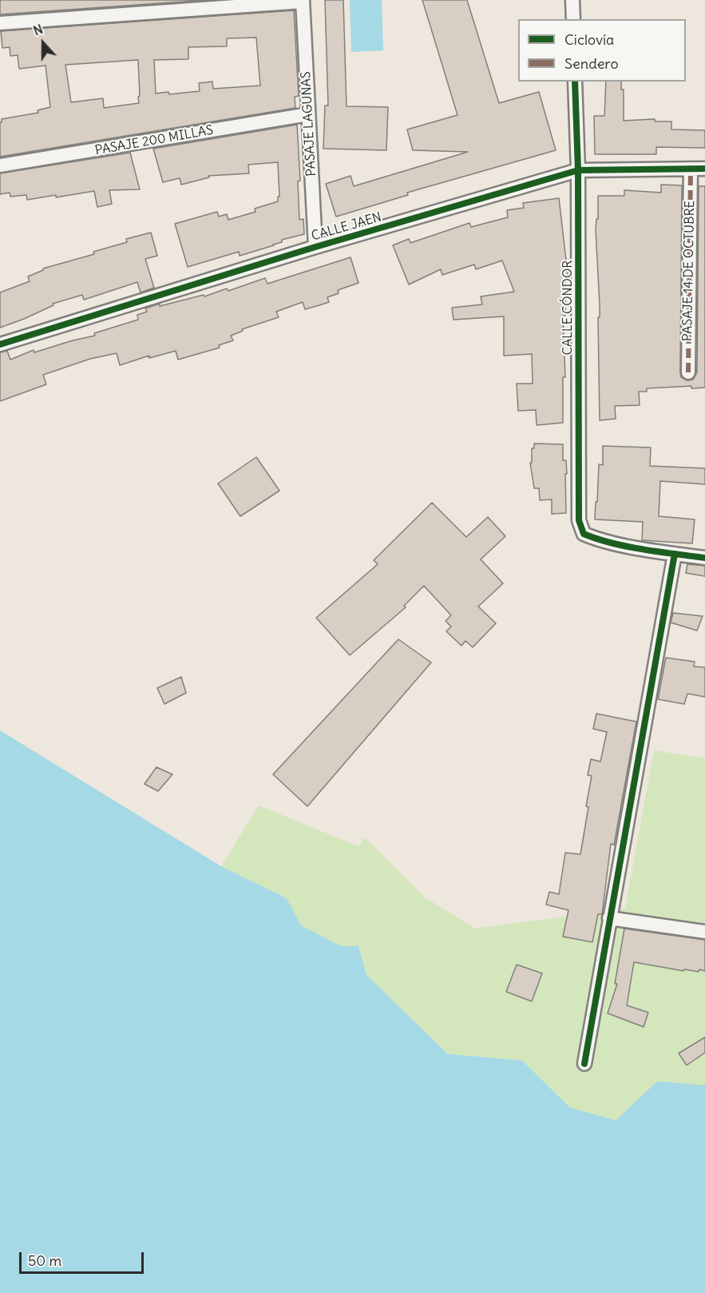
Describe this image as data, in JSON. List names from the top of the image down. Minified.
{"streets":{"street":["PASAJE LAGUNAS","PASAJE 200 MILLAS","CALLE JAEN","PASAJE 14 DE OCTUBRE","CALLE CÓNDOR"]},"crossings":[["PASAJE LAGUNAS","PASAJE 200 MILLAS"],["PASAJE LAGUNAS","CALLE JAEN"],["CALLE JAEN","PASAJE 14 DE OCTUBRE"],["CALLE JAEN","CALLE CÓNDOR"]],"legend":["Ciclovía","Sendero"],"scale_bar":"50 m","north":"top"}
